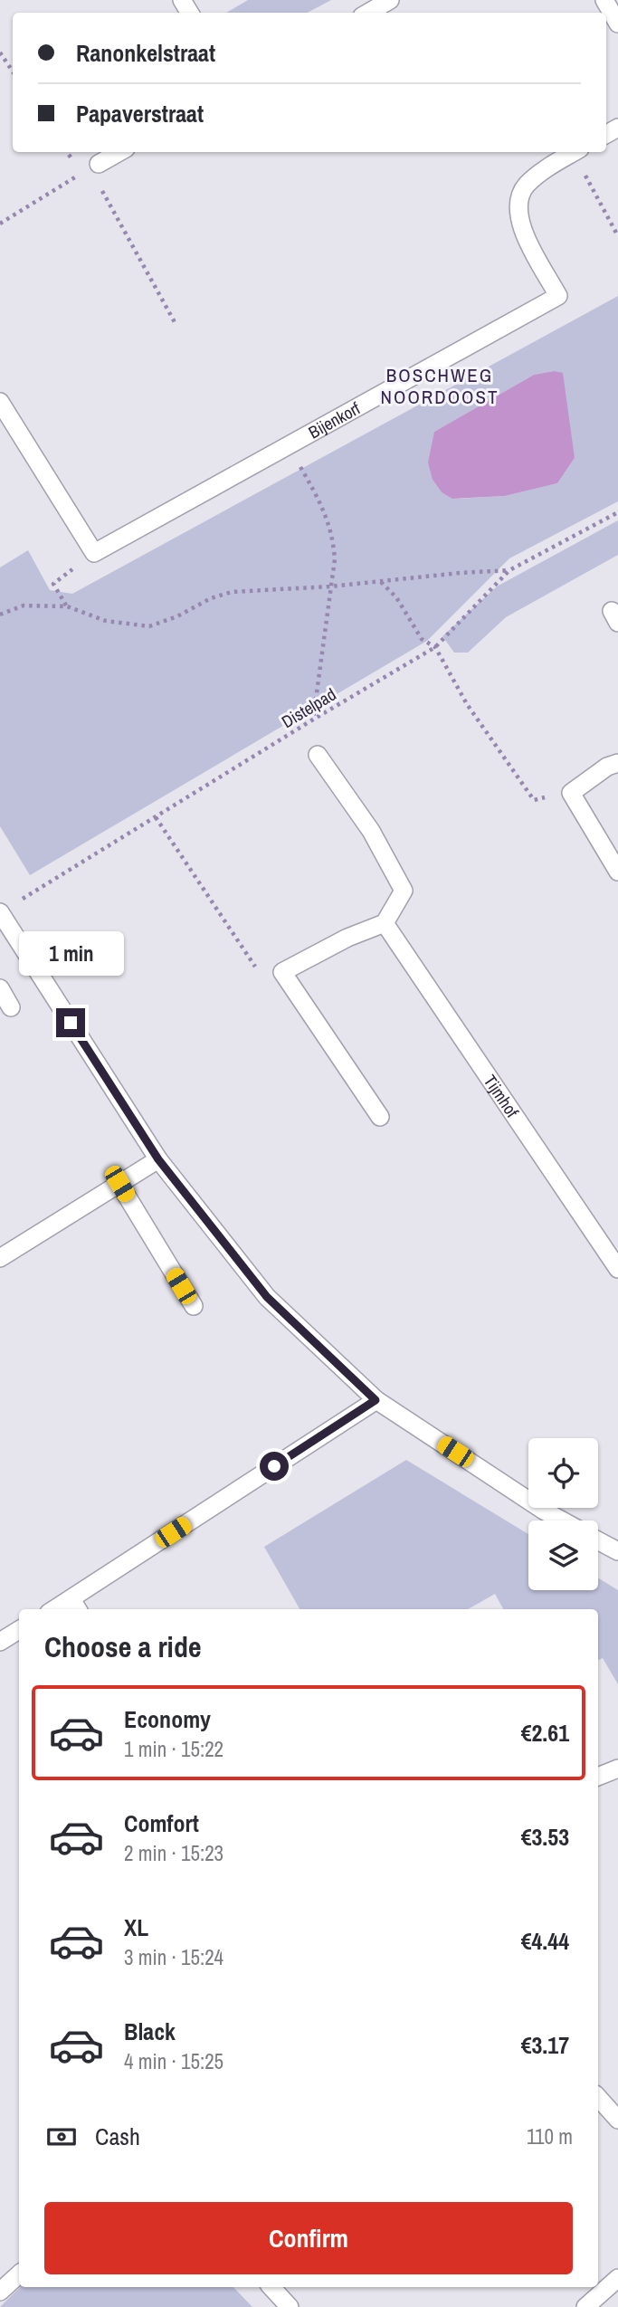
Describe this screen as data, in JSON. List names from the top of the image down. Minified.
{"streets":{"street":["Bijenkorf","Tijmhof"],"path":["Distelpad"]},"districts":["BOSCHWEG NOORDOOST"],"page":{"banner":["Ranonkelstraat","Papaverstraat"],"bubble":"1 min","heading":"Choose a ride","list":[{"name":"Economy","note":"1 min · 15:22","value":"€2.61"},{"name":"Comfort","note":"2 min · 15:23","value":"€3.53"},{"name":"XL","note":"3 min · 15:24","value":"€4.44"},{"name":"Black","note":"4 min · 15:25","value":"€3.17"}],"pay":["Cash","110 m"],"buttons":"Confirm"}}
